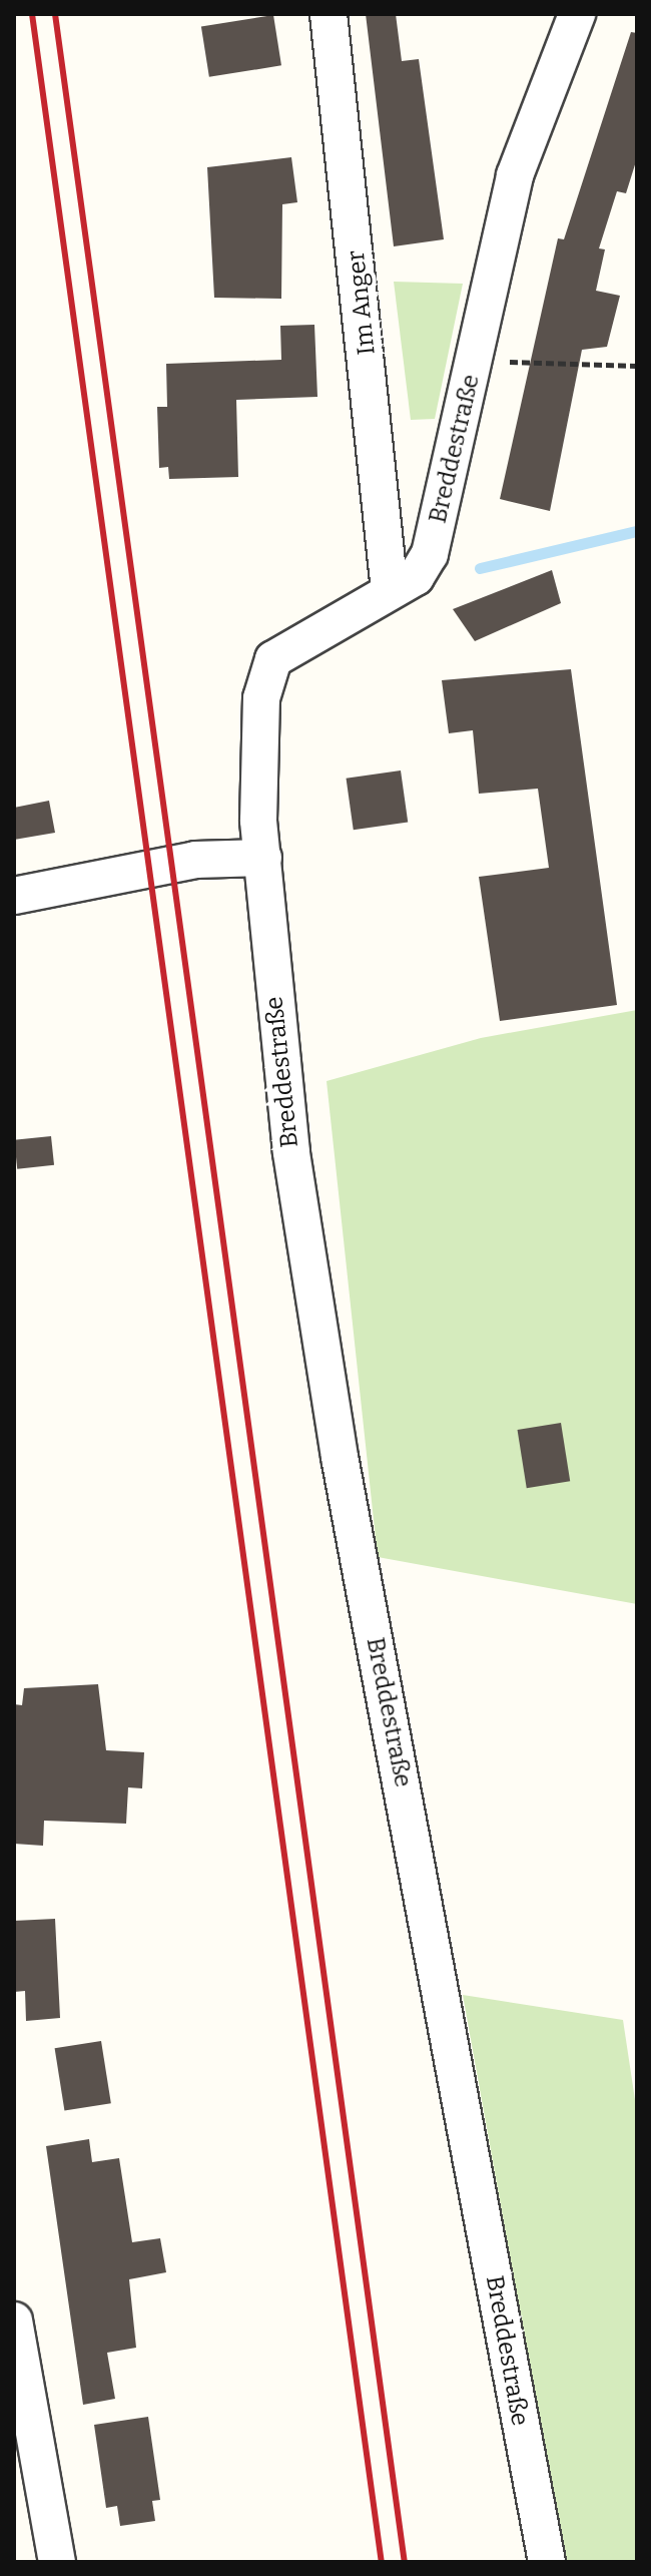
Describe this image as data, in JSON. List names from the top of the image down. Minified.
{"streets":{"street":["Im Anger","Breddestraße"]},"crossings":[["Im Anger","Breddestraße"]]}
